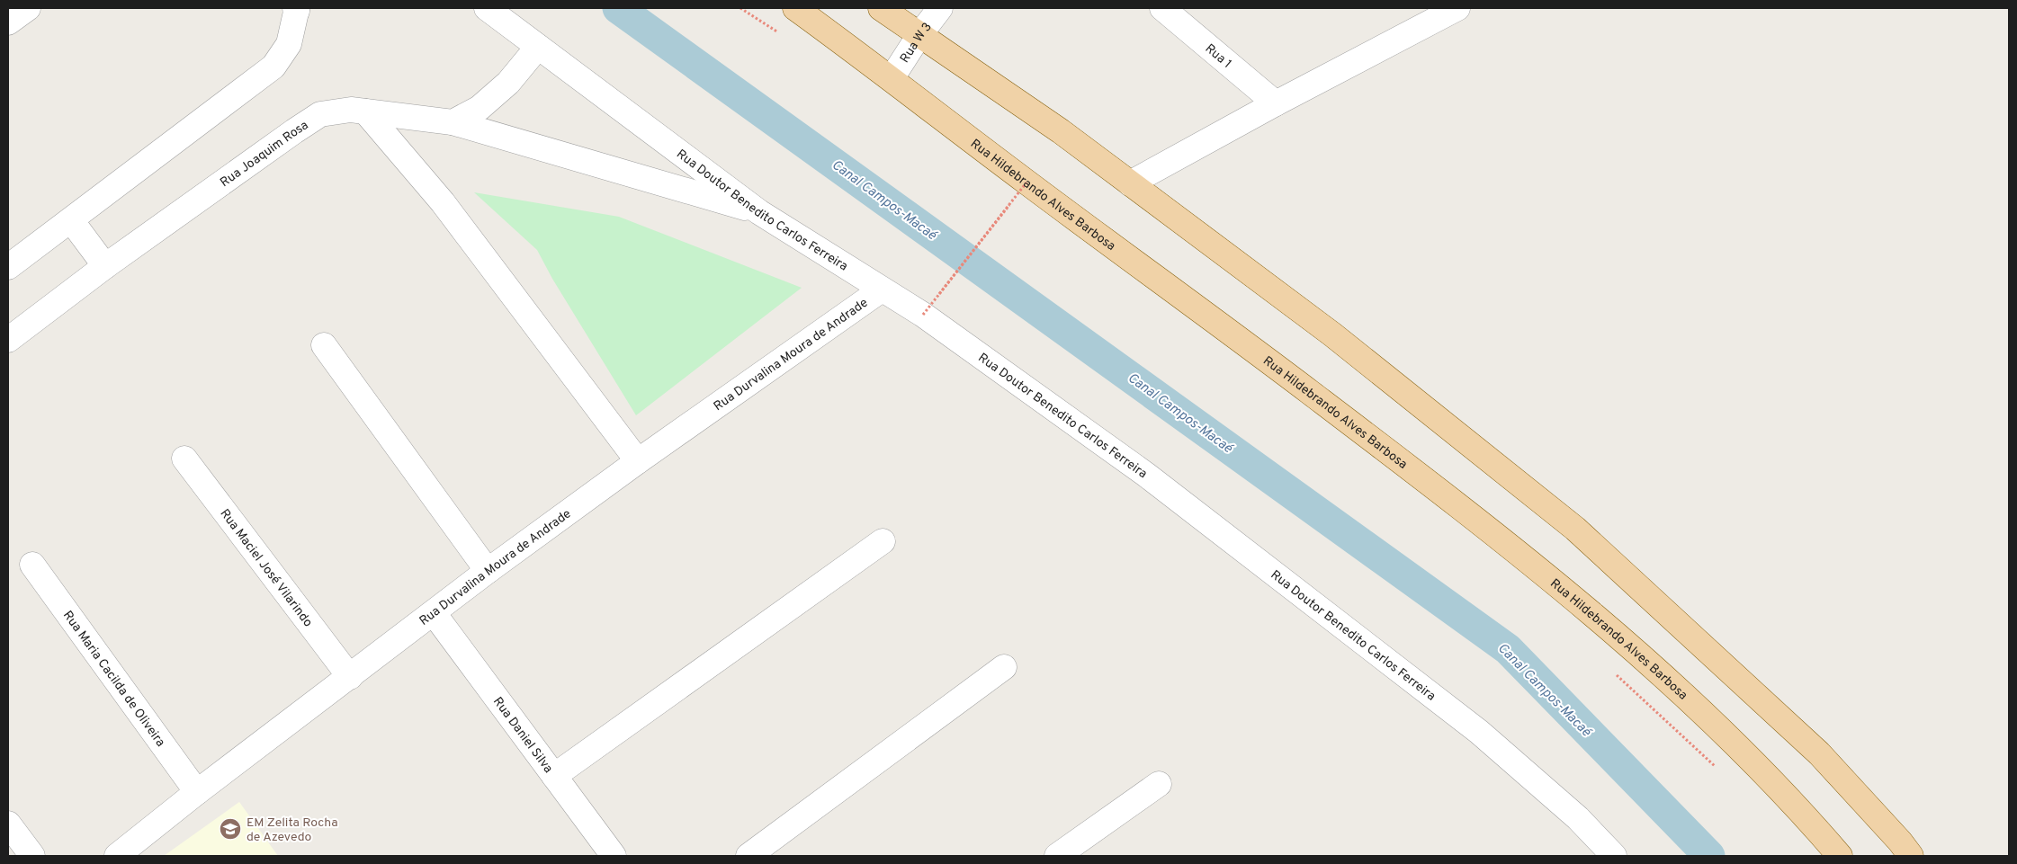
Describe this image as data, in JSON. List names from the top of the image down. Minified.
{"streets":{"main road":["Rua Hildebrando Alves Barbosa"],"street":["Rua W 3","Rua 1","Rua Joaquim Rosa","Rua Doutor Benedito Carlos Ferreira","Rua Durvalina Moura de Andrade","Rua Maciel José Vilarindo","Rua Maria Cacilda de Oliveira","Rua Daniel Silva"]},"crossings":[["Rua W 3","Rua Hildebrando Alves Barbosa"],["Rua Joaquim Rosa","Rua Doutor Benedito Carlos Ferreira"],["Rua Doutor Benedito Carlos Ferreira","Rua Durvalina Moura de Andrade"],["Rua Durvalina Moura de Andrade","Rua Maciel José Vilarindo"],["Rua Durvalina Moura de Andrade","Rua Maria Cacilda de Oliveira"],["Rua Durvalina Moura de Andrade","Rua Daniel Silva"]],"water":["Canal Campos-Macaé"],"places":{"school or university":["EM Zelita Rocha de Azevedo"]}}
